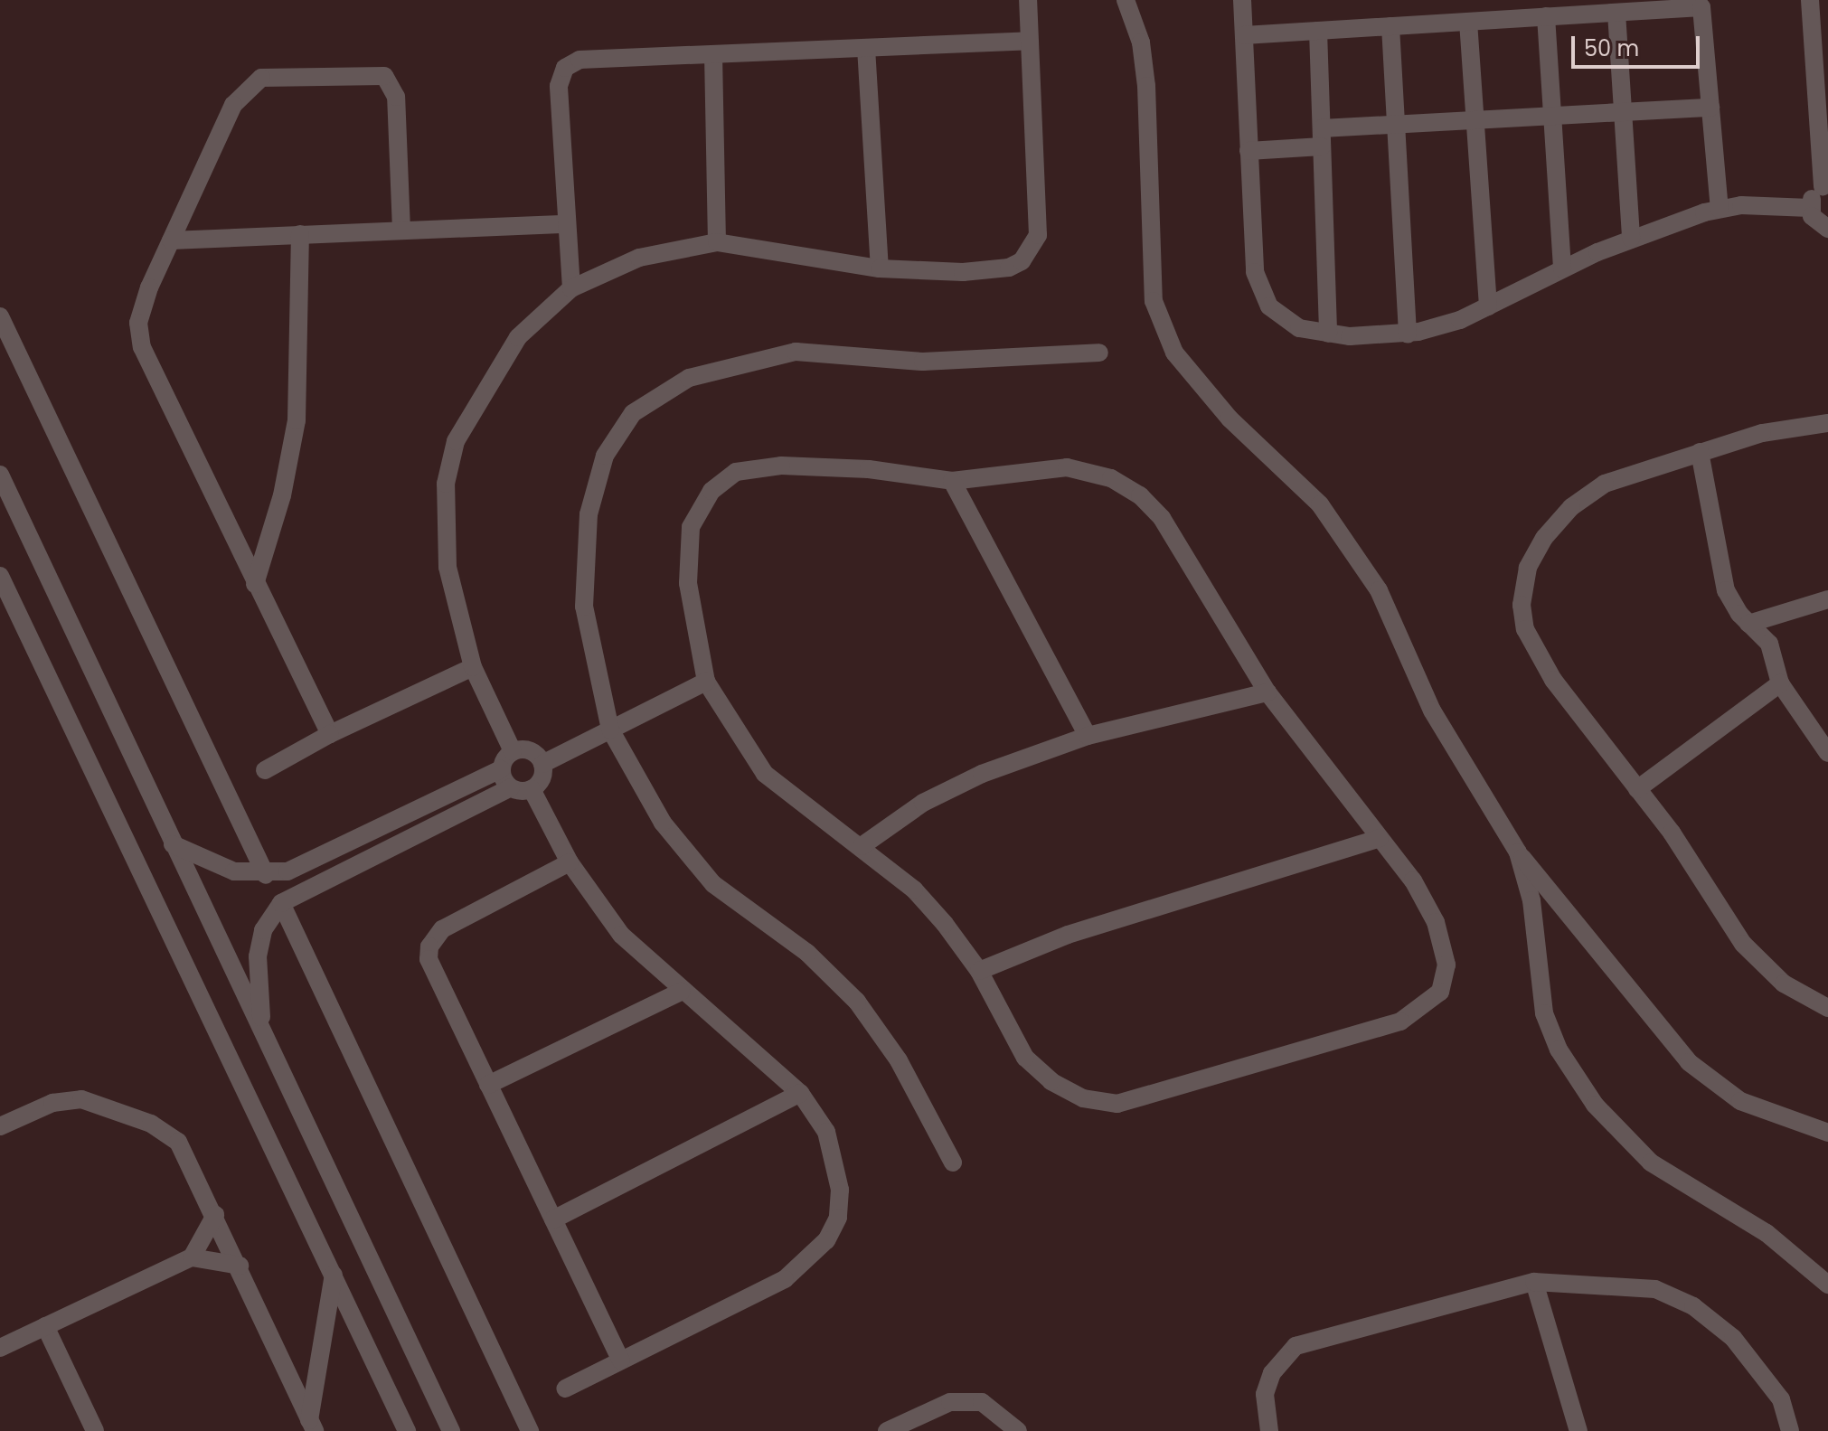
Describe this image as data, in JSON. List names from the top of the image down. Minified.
{"scale_bar":"50 m"}
